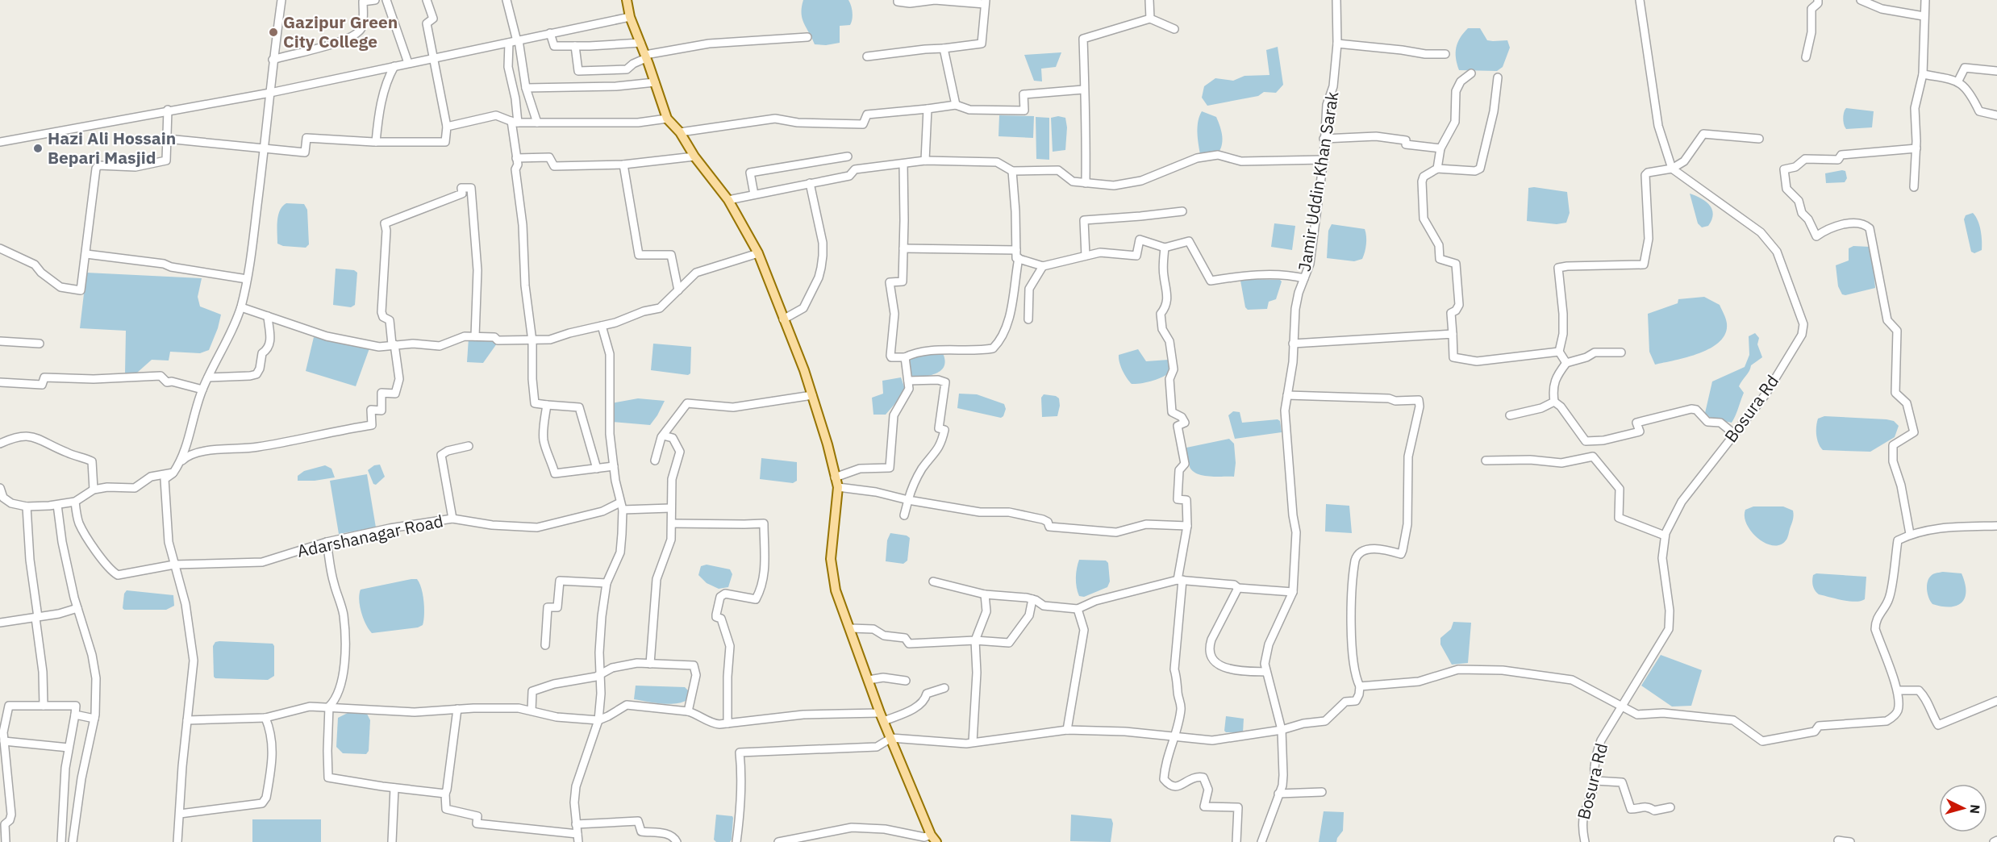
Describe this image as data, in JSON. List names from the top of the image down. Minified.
{"streets":{"street":["Jamir Uddin Khan Sarak","Bosura Rd","Adarshanagar Road"]},"places":["Gazipur Green City College","Hazi Ali Hossain Bepari Masjid"],"north":"right"}
